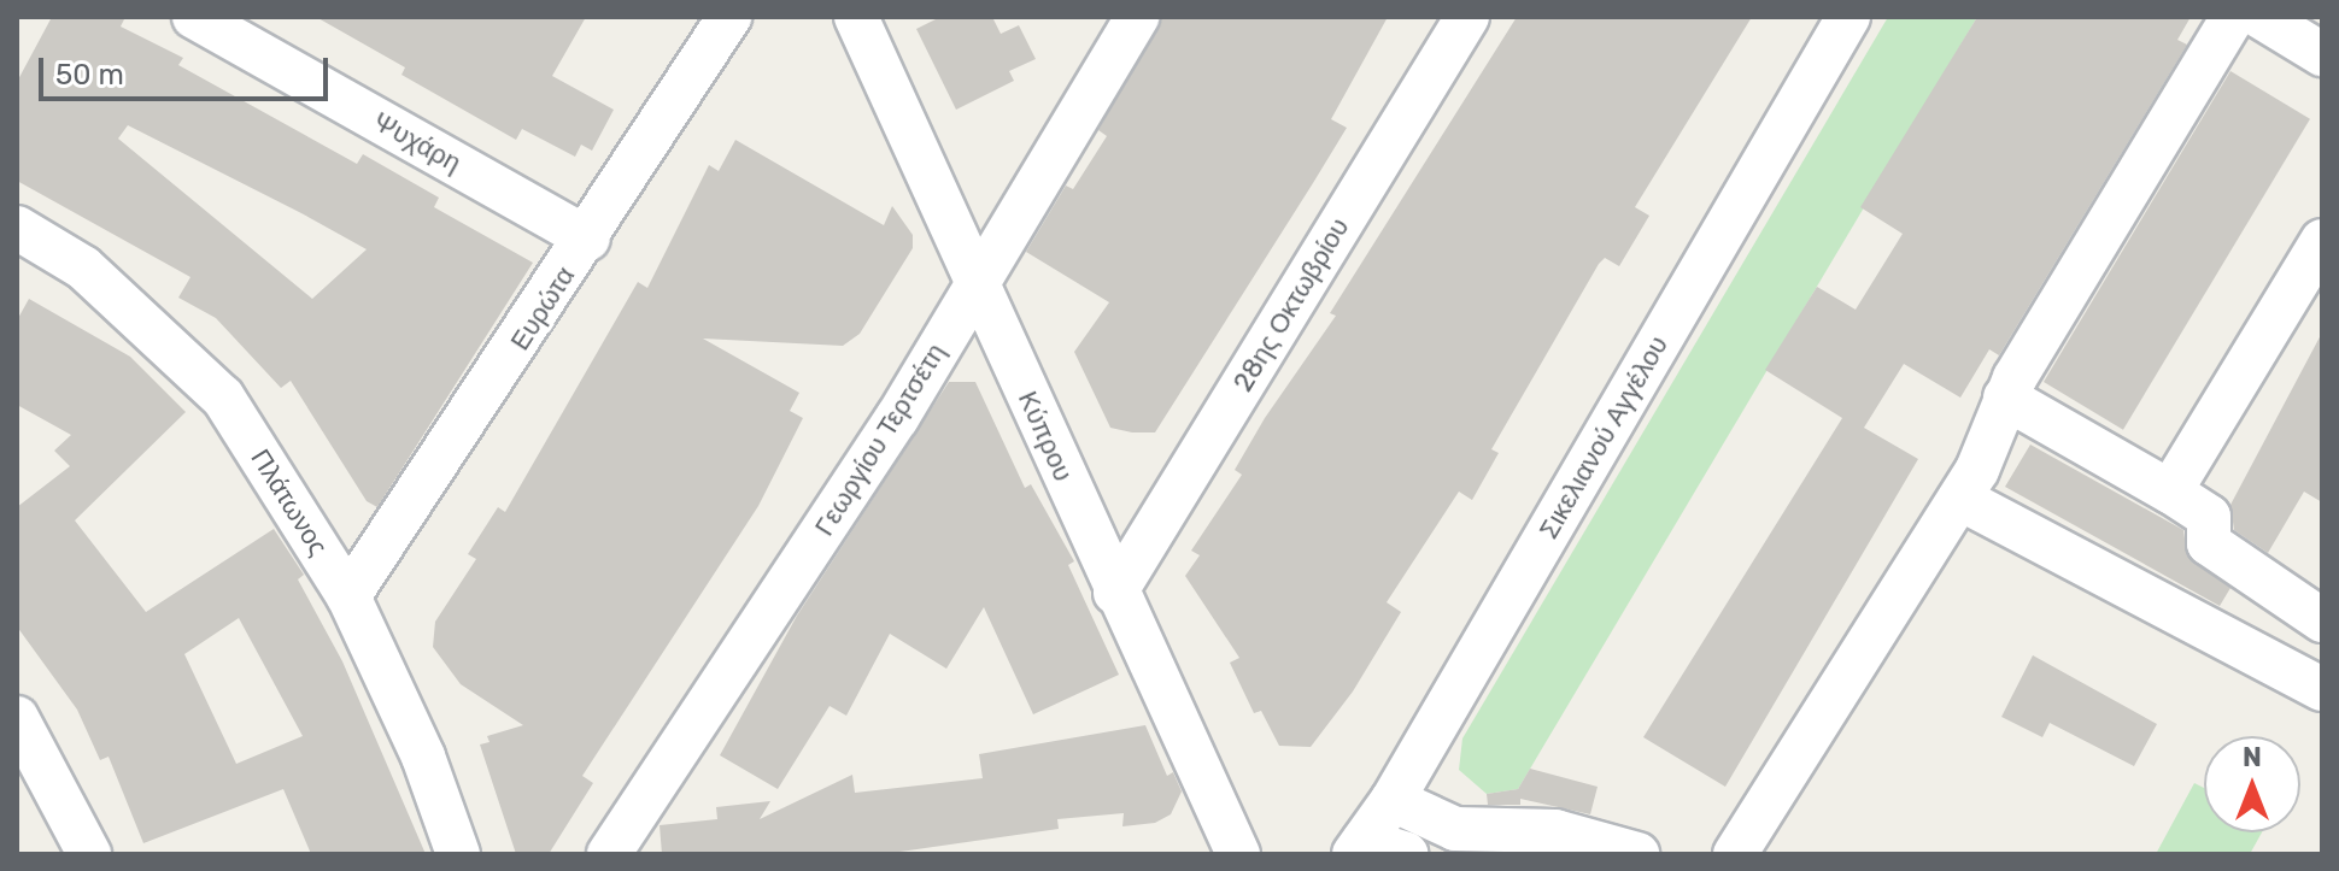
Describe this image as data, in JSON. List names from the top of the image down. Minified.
{"streets":{"street":["Ψυχάρη","28ης Οκτωβρίου","Ευρώτα","Κύπρου","Σικελιανού Αγγέλου","Γεωργίου Τερτσέτη","Πλάτωνος"]},"crossings":[["Ψυχάρη","Ευρώτα"],["28ης Οκτωβρίου","Κύπρου"],["Ευρώτα","Πλάτωνος"],["Κύπρου","Γεωργίου Τερτσέτη"]],"scale_bar":"50 m","north":"top"}
